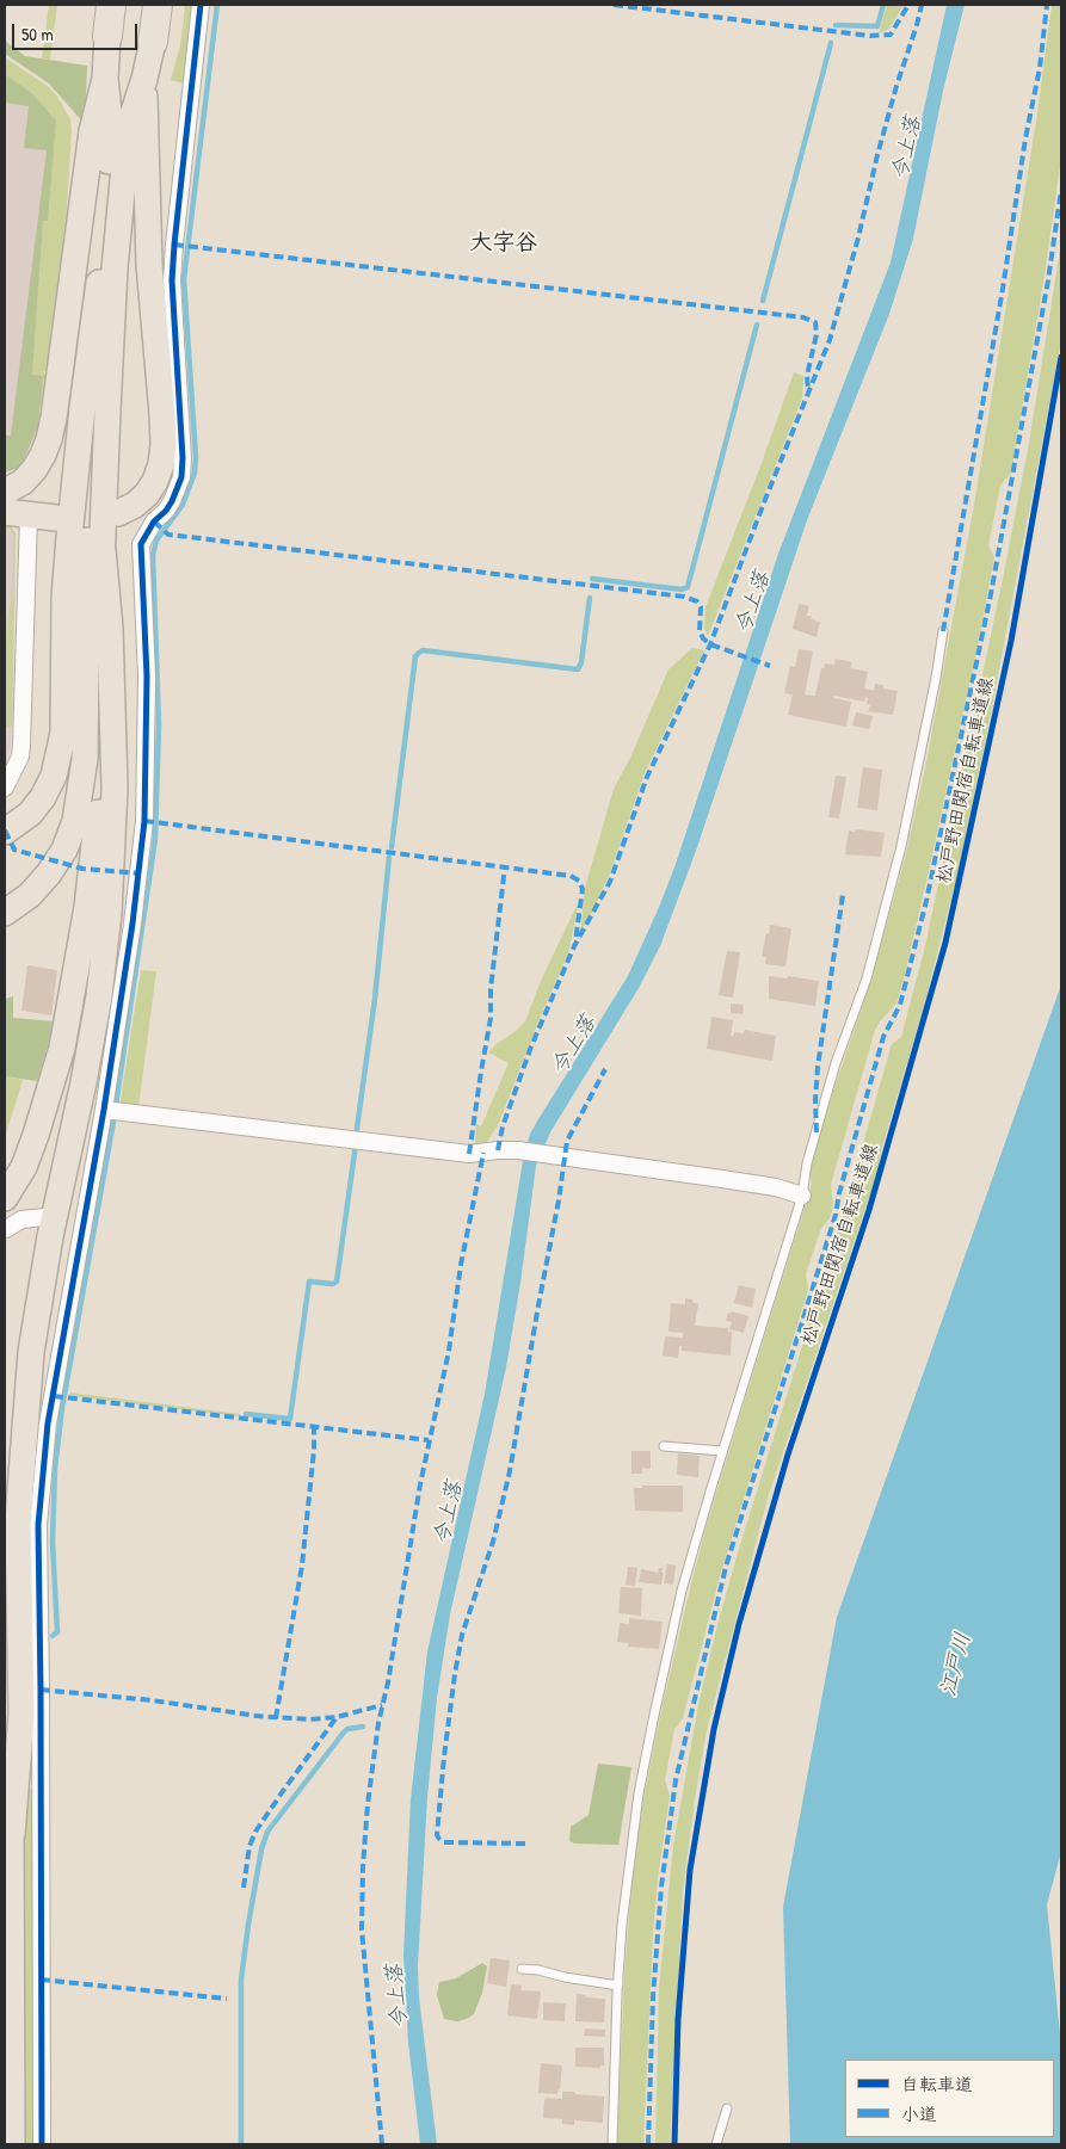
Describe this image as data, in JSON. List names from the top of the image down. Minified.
{"streets":{"cycle path":["松戸野田関宿自転車道線"]},"districts":["大字谷"],"water":["今上落","江戸川"],"legend":["自転車道","小道"],"scale_bar":"50 m"}
